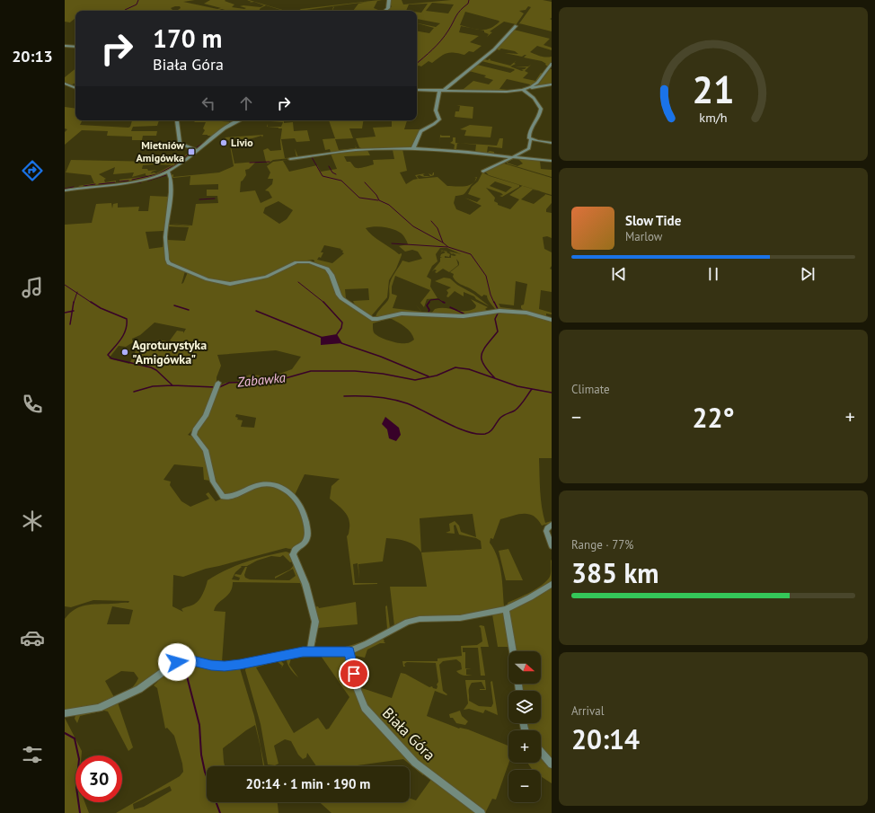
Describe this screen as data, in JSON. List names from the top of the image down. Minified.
{"streets":{"street":["Biała Góra"]},"water":["Zabawka"],"places":{"other":["Livio","Agroturystyka \"Amigówka\""],"transit":["Mietniów Amigówka"]},"north":"right","page":{"tabs":"20:13","turn":["170 m","Biała Góra"],"song":["Slow Tide","Marlow"],"tile":["Climate",["Range · 77%","385 km"],["Arrival","20:14"]],"heat":["−","22°","+"],"map_buttons":["+","−"],"limit":"30","trip":"20:14 · 1 min · 190 m","gauge":["21","km/h"]}}
